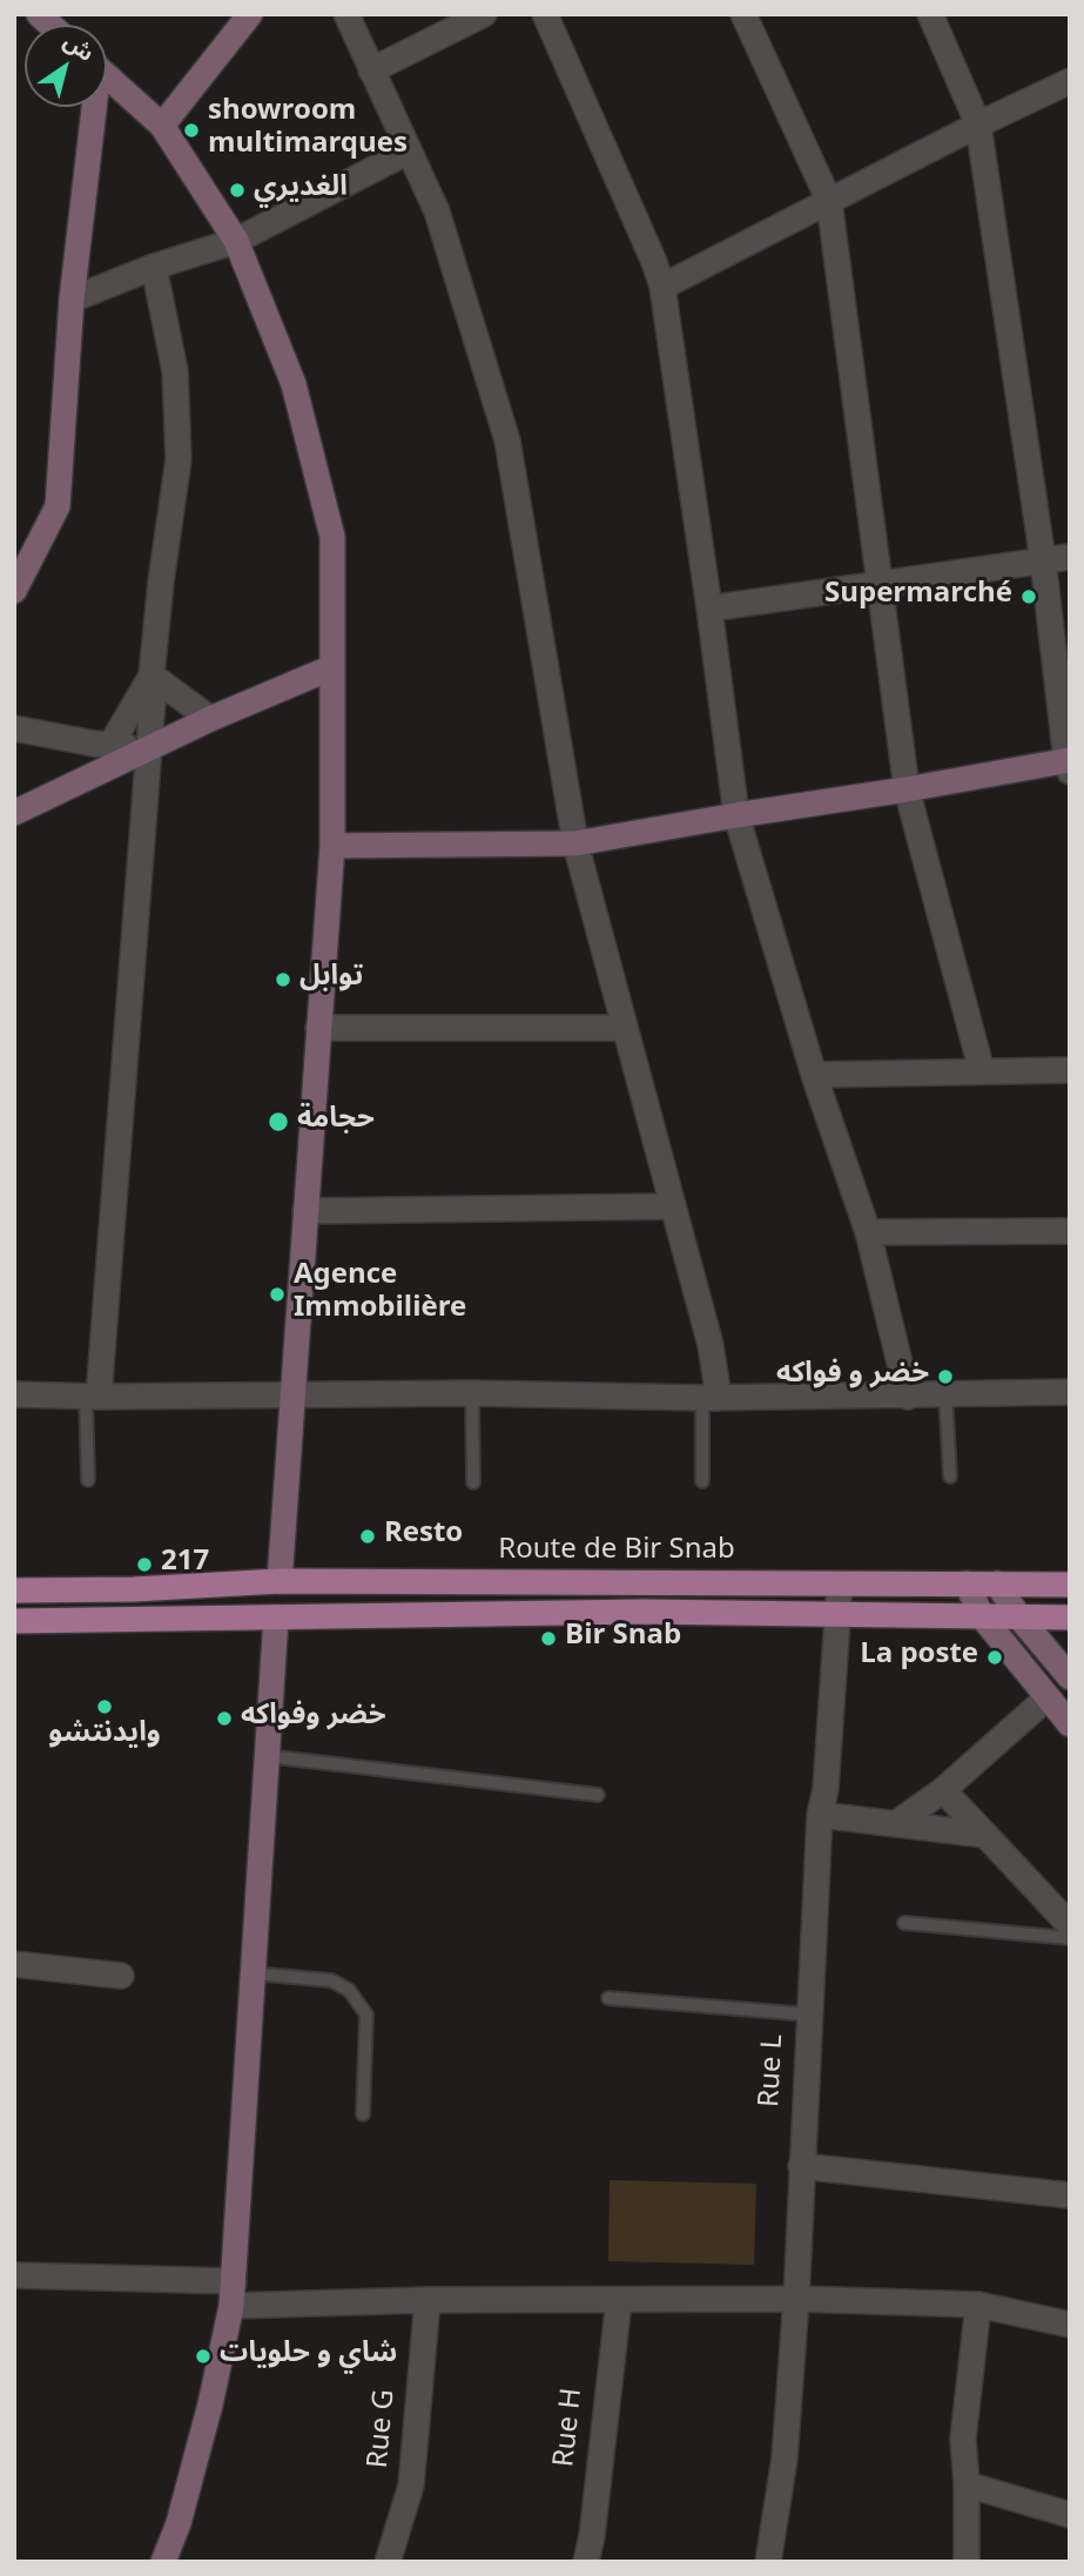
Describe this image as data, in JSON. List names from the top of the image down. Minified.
{"streets":{"main road":["Route de Bir Snab"],"street":["Rue L","Rue H","Rue G"]},"crossings":[["Route de Bir Snab","Rue L"]],"places":["showroom multimarques","الغديري","Supermarché","توابل","حجامة","Agence Immobilière","خضر و فواكه","Resto","217","Bir Snab","La poste","وايدنتشو","خضر وفواكه","شاي و حلويات"],"north":"top right"}
